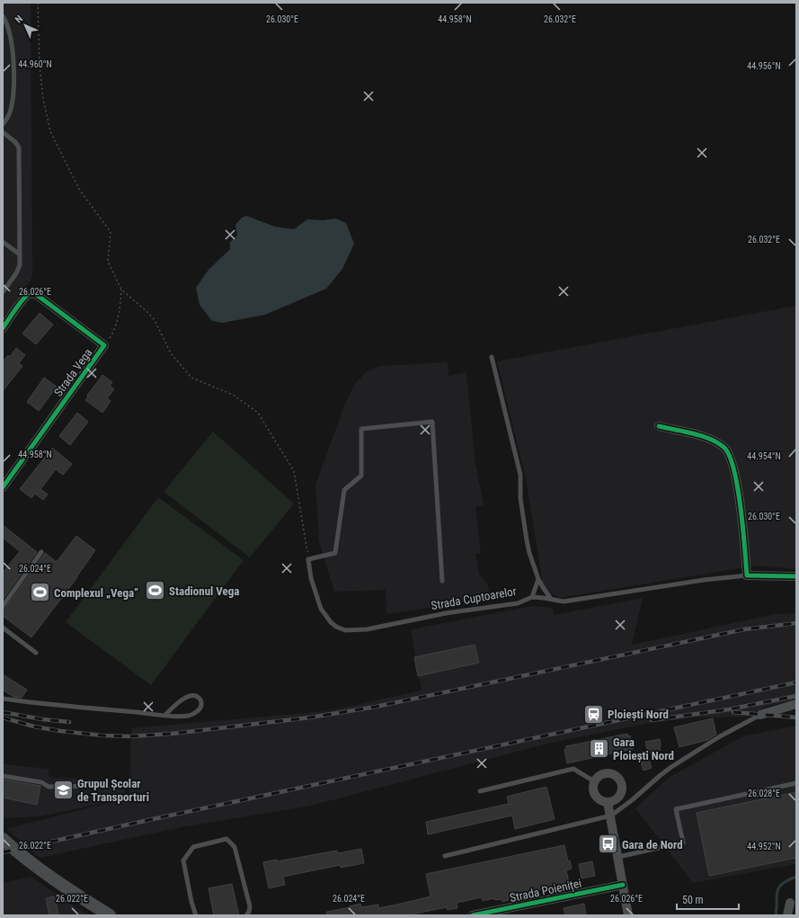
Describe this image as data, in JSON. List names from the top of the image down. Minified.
{"streets":{"street":["Strada Vega","Strada Cuptoarelor","Strada Poieniței"]},"places":{"sports":["Stadionul Vega","Complexul „Vega”"],"station":["Ploiești Nord"],"building":["Gara Ploiești Nord"],"school or university":["Grupul Școlar de Transporturi"],"bus stop":["Gara de Nord"]},"scale_bar":"50 m","north":"top left","coordinates":["26.030°E","44.958°N","26.032°E","44.960°N","44.956°N","26.026°E","44.954°N","26.024°E","26.028°E","26.022°E","44.952°N"]}
